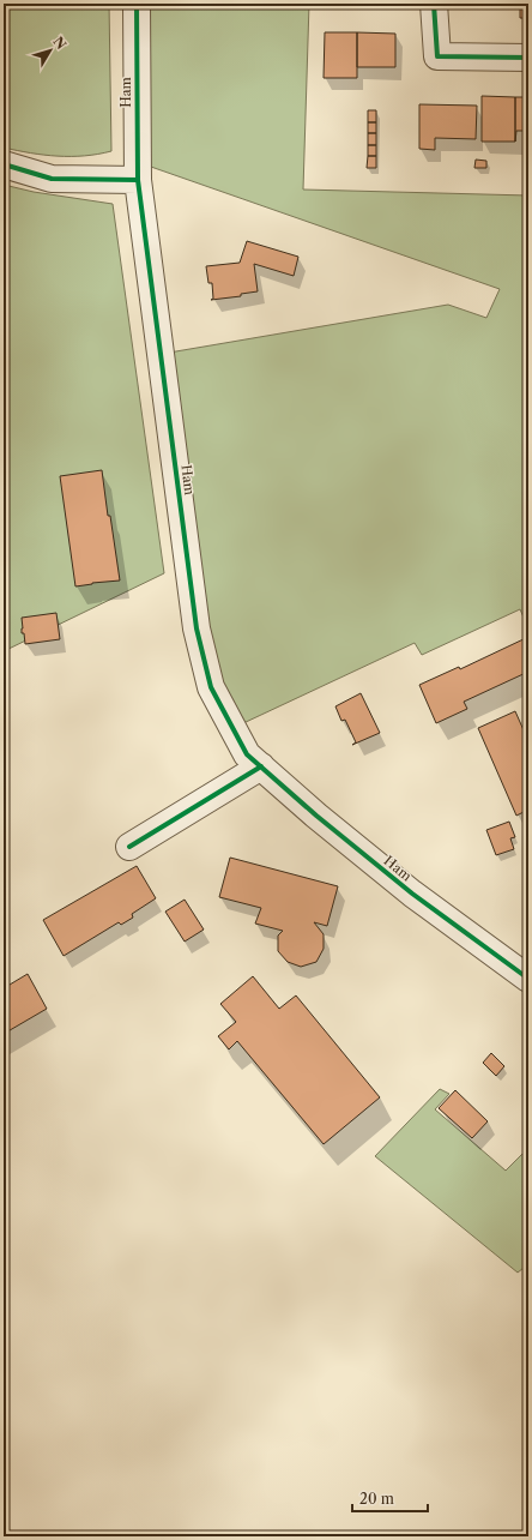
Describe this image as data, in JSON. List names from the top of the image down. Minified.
{"streets":{"street":["Ham"]},"scale_bar":"20 m","north":"top right"}
